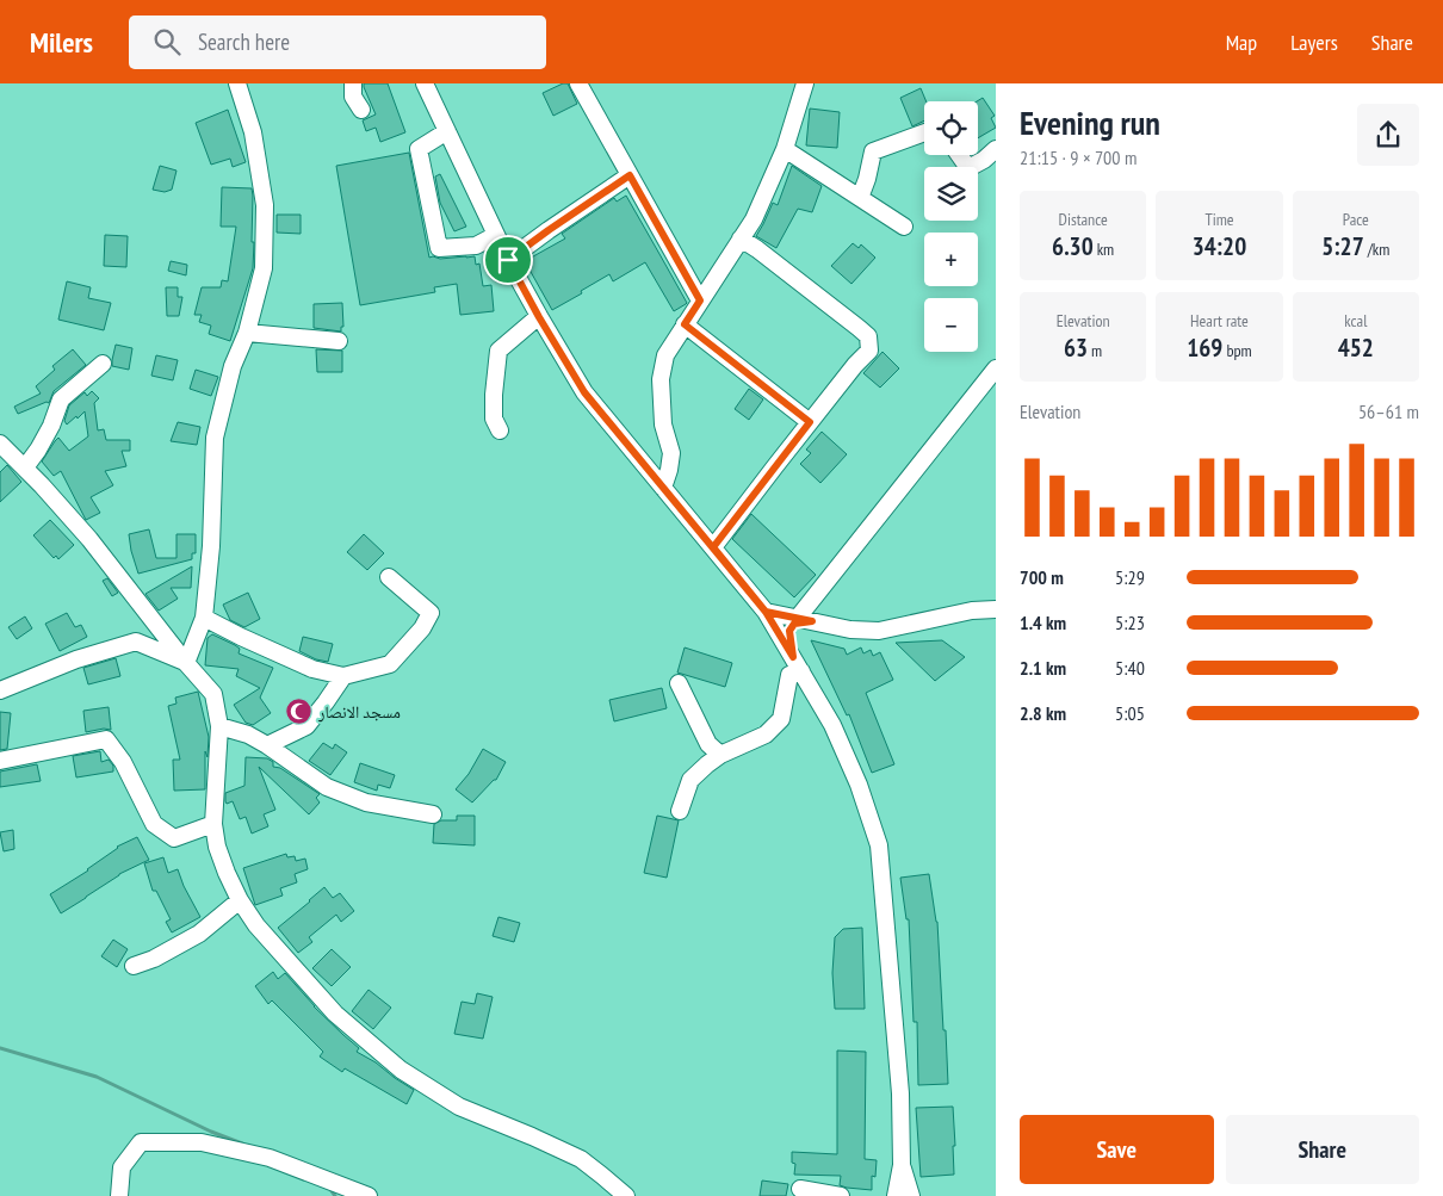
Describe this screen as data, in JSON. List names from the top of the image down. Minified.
{"places":{"mosque":["مسجد الانصار"]},"page":{"header":"Milers","search":"Search here","nav":["Map","Layers","Share"],"heading":["Evening run","21:15 · 9 × 700 m"],"map_buttons":["+","−"],"stats":[["Distance","6.30 km"],["Time","34:20"],["Pace","5:27 /km"],["Elevation","63 m"],["Heart rate","169 bpm"],["kcal","452"]],"chart":["Elevation","56–61 m"],"list":[{"name":"700 m","note":"5:29"},{"name":"1.4 km","note":"5:23"},{"name":"2.1 km","note":"5:40"},{"name":"2.8 km","note":"5:05"}],"buttons":["Save","Share"]}}
